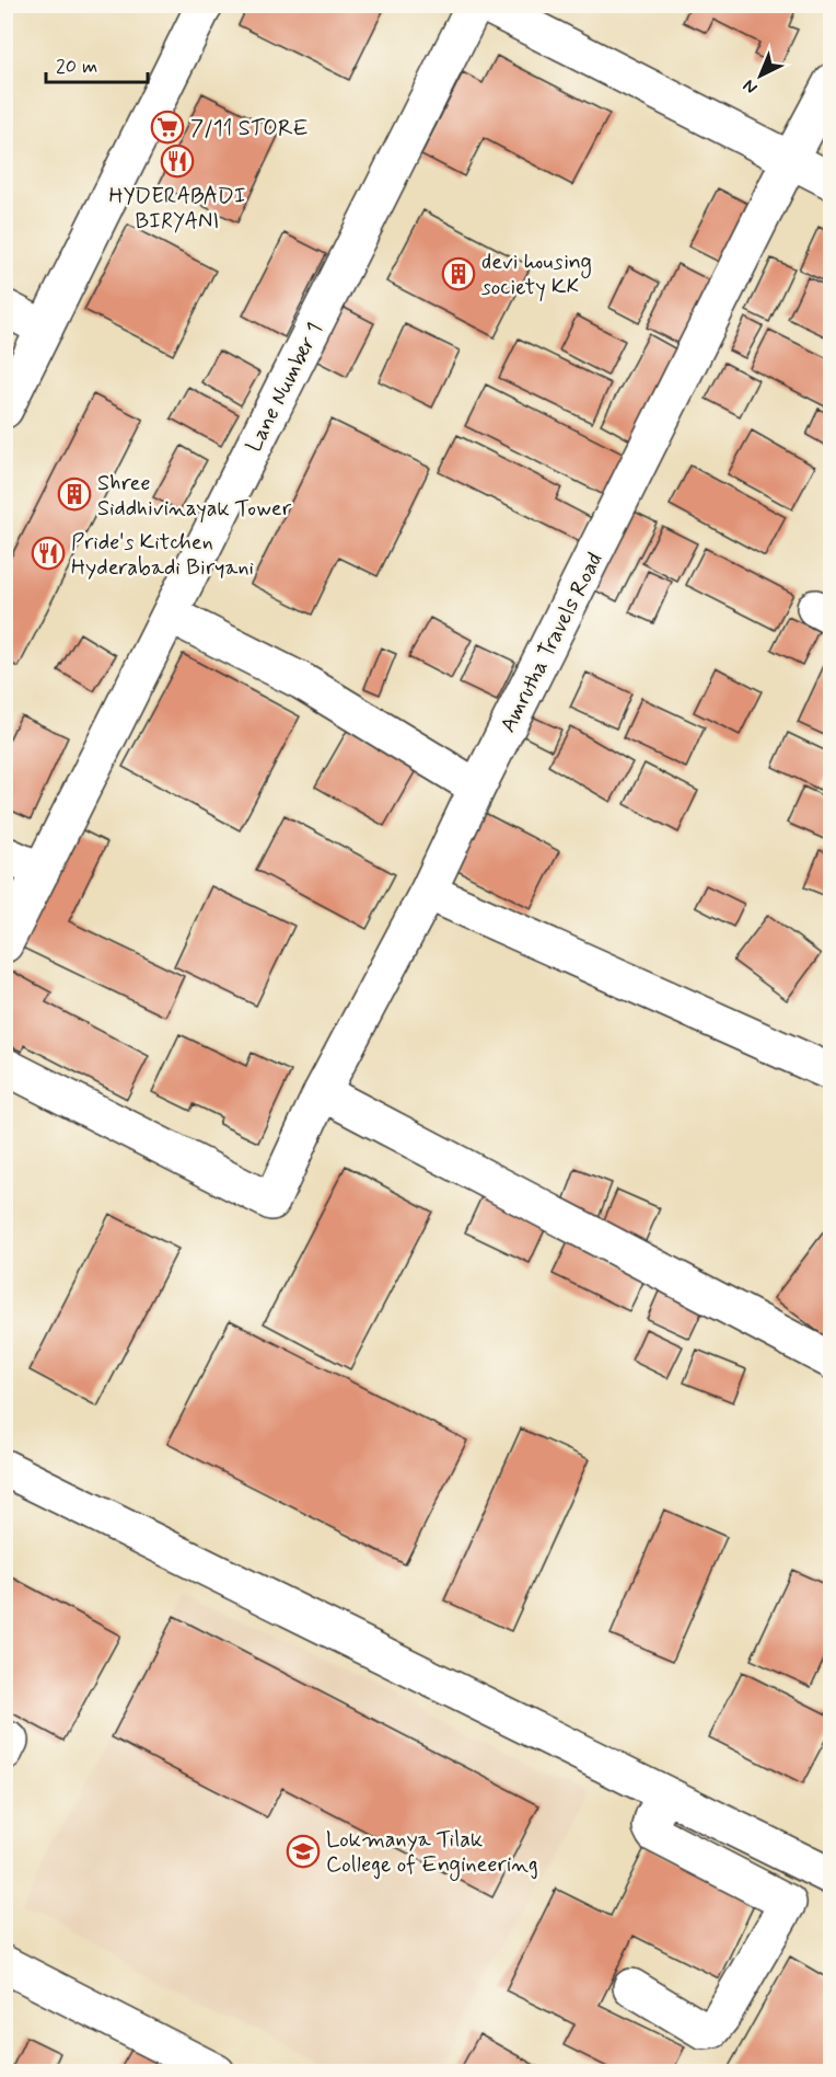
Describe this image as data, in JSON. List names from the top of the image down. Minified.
{"streets":{"street":["Lane Number 1","Amrutha Travels Road"]},"places":{"supermarket":["7/11 STORE"],"restaurant":["HYDERABADI BIRYANI","Pride's Kitchen Hyderabadi Biryani"],"building":["devi housing society KK","Shree Siddhivinayak Tower"],"school or university":["Lokmanya Tilak College of Engineering"]},"scale_bar":"20 m","north":"bottom left"}
